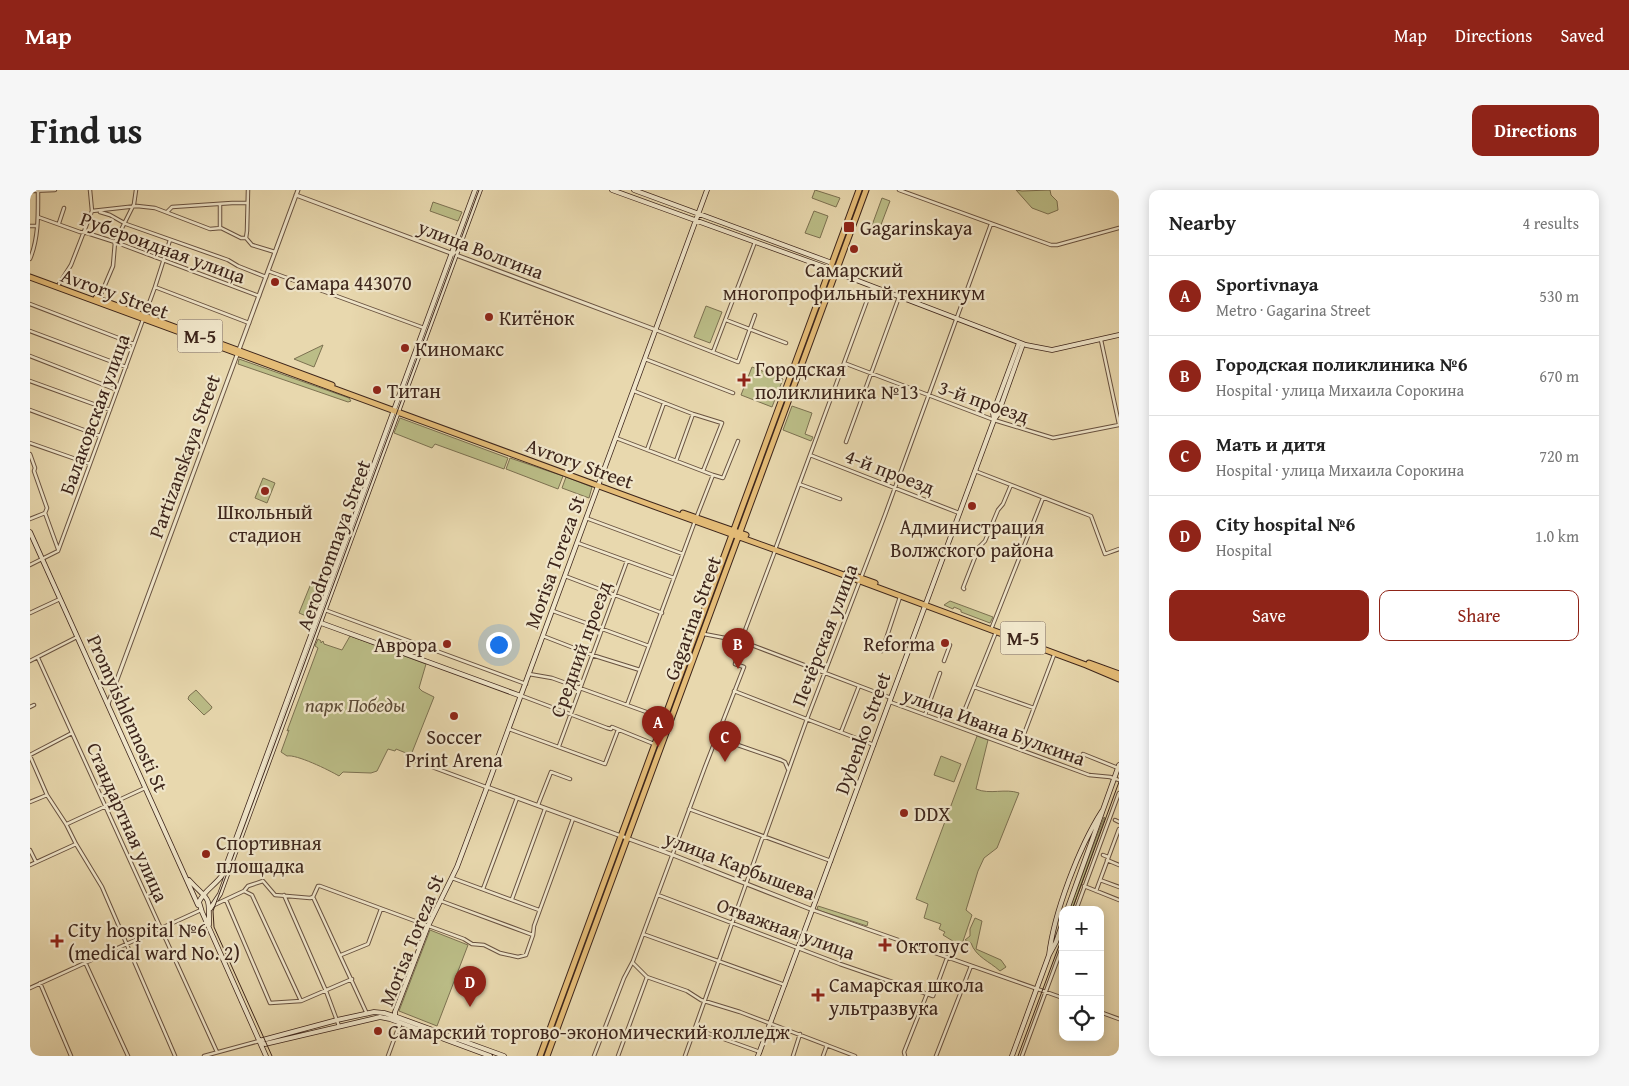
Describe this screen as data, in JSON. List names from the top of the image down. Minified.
{"streets":{"main road":["Avrory Street","М-5","Aerodromnaya Street","Morisa Toreza St","Gagarina Street","Promyishlennosti St","Dybenko Street"],"street":["Рубероидная улица","улица Волгина","3-й проезд","Балаковская улица","Partizanskaya Street","4-й проезд","Печёрская улица","Средний проезд","улица Ивана Булкина","Стандартная улица","улица Карбышева","Отважная улица"]},"crossings":[["Рубероидная улица","Балаковская улица"],["Рубероидная улица","Partizanskaya Street"],["улица Волгина","Partizanskaya Street"],["улица Волгина","Aerodromnaya Street"],["улица Волгина","Morisa Toreza St"],["Avrory Street","Балаковская улица"],["Avrory Street","Partizanskaya Street"],["Avrory Street","Aerodromnaya Street"],["Avrory Street","Morisa Toreza St"],["Avrory Street","Gagarina Street"],["Avrory Street","Печёрская улица"],["Avrory Street","Dybenko Street"],["3-й проезд","Печёрская улица"],["3-й проезд","Dybenko Street"],["Partizanskaya Street","Promyishlennosti St"],["4-й проезд","Печёрская улица"],["4-й проезд","Dybenko Street"],["Aerodromnaya Street","Promyishlennosti St"],["Morisa Toreza St","улица Карбышева"],["Gagarina Street","улица Ивана Булкина"],["Gagarina Street","улица Карбышева"],["Печёрская улица","улица Ивана Булкина"],["Печёрская улица","улица Карбышева"],["Печёрская улица","Отважная улица"],["улица Ивана Булкина","Dybenko Street"],["Dybenko Street","улица Карбышева"],["Dybenko Street","Отважная улица"],["улица Карбышева","Отважная улица"]],"parks":["парк Победы"],"places":{"transit":["Gagarinskaya"],"other":["Самарский многопрофильный техникум","Самара 443070","Китёнок","Киномакс","Титан","Школьный стадион","Администрация Волжского района","Reforma","Аврора","Soccer Print Arena","DDX","Спортивная площадка","Самарский торгово-экономический колледж"],"health":["Городская поликлиника №13","City hospital №6 (medical ward No. 2)","Октопус","Самарская школа ультразвука"]},"page":{"header":"Map","nav":["Map","Directions","Saved"],"title":"Find us","buttons":["Directions",["Save","Share"]],"heading":["Nearby","4 results"],"list":[{"mark":"A","name":"Sportivnaya","note":"Metro · Gagarina Street","value":"530 m"},{"mark":"B","name":"Городская поликлиника №6","note":"Hospital · улица Михаила Сорокина","value":"670 m"},{"mark":"C","name":"Мать и дитя","note":"Hospital · улица Михаила Сорокина","value":"720 m"},{"mark":"D","name":"City hospital №6","note":"Hospital","value":"1.0 km"}],"pins":["B","A","C","D"],"map_buttons":["+","−"]}}
